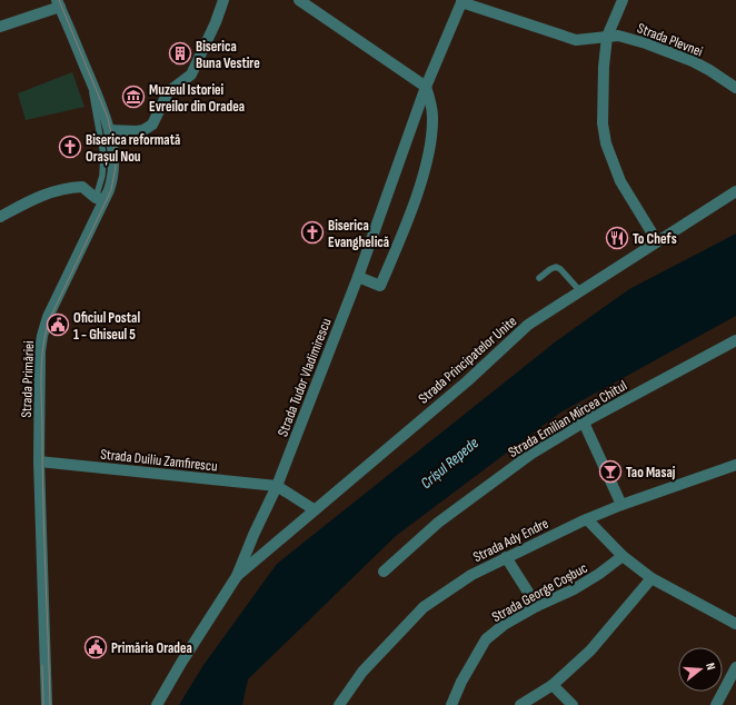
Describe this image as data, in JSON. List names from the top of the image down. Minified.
{"streets":{"street":["Strada Plevnei","Strada Principatelor Unite","Strada Tudor Vladimirescu","Strada Primăriei","Strada Emilian Mircea Chitul","Strada Duiliu Zamfirescu","Strada Ady Endre","Strada George Coșbuc"]},"crossings":[["Strada Plevnei","Strada Tudor Vladimirescu"],["Strada Principatelor Unite","Strada Tudor Vladimirescu"],["Strada Tudor Vladimirescu","Strada Duiliu Zamfirescu"],["Strada Primăriei","Strada Duiliu Zamfirescu"]],"water":["Crișul Repede"],"places":{"building":["Biserica Buna Vestire"],"museum":["Muzeul Istoriei Evreilor din Oradea"],"church":["Biserica reformată Orașul Nou","Biserica Evanghelică"],"restaurant":["To Chefs"],"public building":["Oficiul Postal 1 - Ghiseul 5","Primăria Oradea"],"bar":["Tao Masaj"]},"north":"right"}
